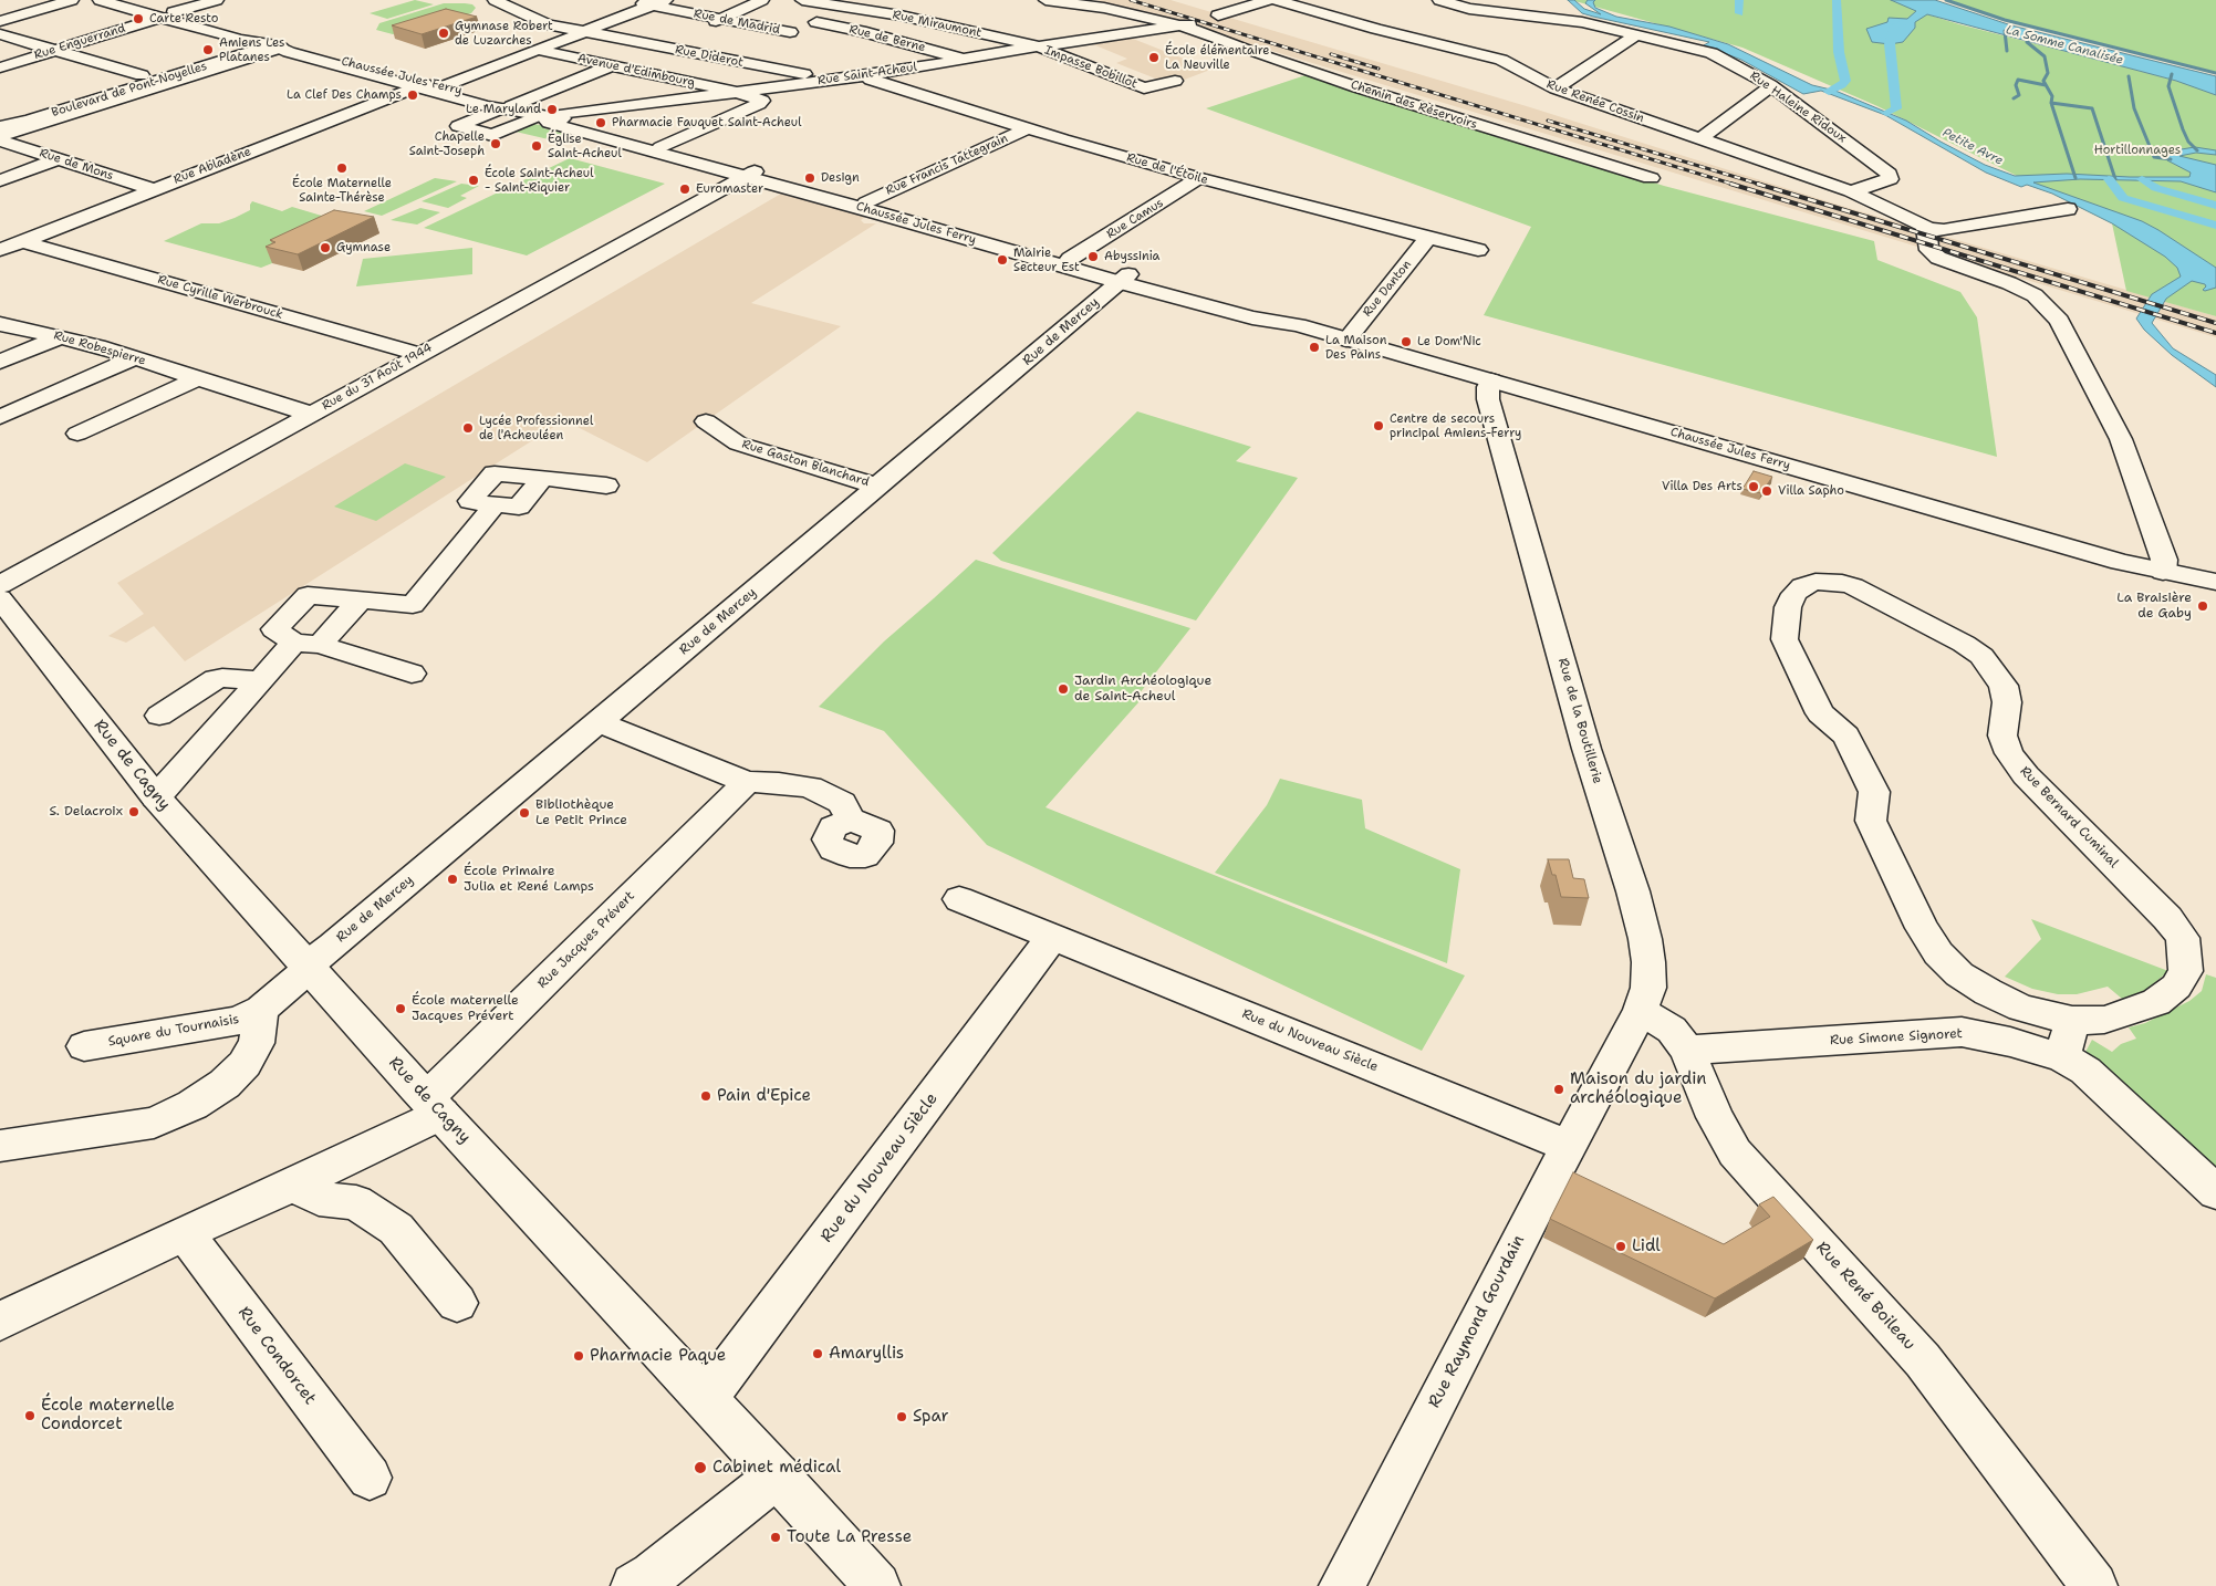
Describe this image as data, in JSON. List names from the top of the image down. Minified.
{"streets":{"street":["Rue de Madrid","Rue Miraumont","Rue de Berne","Rue Enguerrand","Rue Diderot","Impasse Bobillot","Avenue d'Edimbourg","Rue Saint-Acheul","Chaussée Jules Ferry","Boulevard de Pont-Noyelles","Rue Renée Cossin","Chemin des Réservoirs","Rue Haleine Ridoux","Rue de Mons","Rue Francis Tattegrain","Rue Abladène","Rue de l'Étoile","Rue Camus","Rue Danton","Rue Cyrille Werbrouck","Rue de Mercey","Rue Robespierre","Rue du 31 Août 1944","Rue Gaston Blanchard","Rue de la Boutillerie","Rue de Cagny","Rue Bernard Cuminal","Rue Jacques Prévert","Square du Tournaisis","Rue Simone Signoret","Rue du Nouveau Siècle","Rue René Boileau","Rue Raymond Gourdain","Rue Condorcet"]},"crossings":[["Rue de Madrid","Rue Abladène"],["Rue Miraumont","Impasse Bobillot"],["Rue Miraumont","Rue Saint-Acheul"],["Rue de Berne","Rue Saint-Acheul"],["Rue Diderot","Rue Saint-Acheul"],["Rue Diderot","Rue Abladène"],["Impasse Bobillot","Rue Saint-Acheul"],["Avenue d'Edimbourg","Rue Saint-Acheul"],["Avenue d'Edimbourg","Rue Abladène"],["Rue Saint-Acheul","Chaussée Jules Ferry"],["Rue Saint-Acheul","Chemin des Réservoirs"],["Rue Saint-Acheul","Rue de l'Étoile"],["Chaussée Jules Ferry","Boulevard de Pont-Noyelles"],["Chaussée Jules Ferry","Rue Francis Tattegrain"],["Chaussée Jules Ferry","Rue Abladène"],["Chaussée Jules Ferry","Rue Camus"],["Chaussée Jules Ferry","Rue Danton"],["Chaussée Jules Ferry","Rue de Mercey"],["Chaussée Jules Ferry","Rue du 31 Août 1944"],["Chaussée Jules Ferry","Rue de la Boutillerie"],["Boulevard de Pont-Noyelles","Rue de Mons"],["Rue Renée Cossin","Rue Haleine Ridoux"],["Rue de Mons","Rue Abladène"],["Rue Francis Tattegrain","Rue de l'Étoile"],["Rue Abladène","Rue Cyrille Werbrouck"],["Rue de l'Étoile","Rue Camus"],["Rue de l'Étoile","Rue Danton"],["Rue Cyrille Werbrouck","Rue du 31 Août 1944"],["Rue de Mercey","Rue Gaston Blanchard"],["Rue de Mercey","Rue de Cagny"],["Rue de Mercey","Square du Tournaisis"],["Rue Robespierre","Rue du 31 Août 1944"],["Rue de la Boutillerie","Rue René Boileau"],["Rue de la Boutillerie","Rue Raymond Gourdain"],["Rue de Cagny","Rue Jacques Prévert"],["Rue de Cagny","Square du Tournaisis"],["Rue de Cagny","Rue du Nouveau Siècle"],["Rue Simone Signoret","Rue René Boileau"],["Rue du Nouveau Siècle","Rue Raymond Gourdain"]],"water":["La Somme Canalisée","Petite Avre"],"parks":["Hortillonnages"],"places":["Carte Resto","Gymnase Robert de Luzarches","Amiens Les Platanes","École élémentaire La Neuville","La Clef Des Champs","Le Maryland","Pharmacie Fauquet Saint-Acheul","Chapelle Saint-Joseph","Église Saint-Acheul","École Maternelle Sainte-Thérèse","Design","École Saint-Acheul - Saint-Riquier","Euromaster","Gymnase","Abyssinia","Mairie Secteur Est","Le Dom'Nic","La Maison Des Pains","Centre de secours principal Amiens-Ferry","Lycée Professionnel de l'Acheuléen","Villa Des Arts","Villa Sapho","La Braisière de Gaby","Jardin Archéologique de Saint-Acheul","S. Delacroix","Bibliothèque Le Petit Prince","École Primaire Julia et René Lamps","École maternelle Jacques Prévert","Maison du jardin archéologique","Pain d'Epice","Lidl","Amaryllis","Pharmacie Paque","École maternelle Condorcet","Spar","Cabinet médical","Toute La Presse"]}
